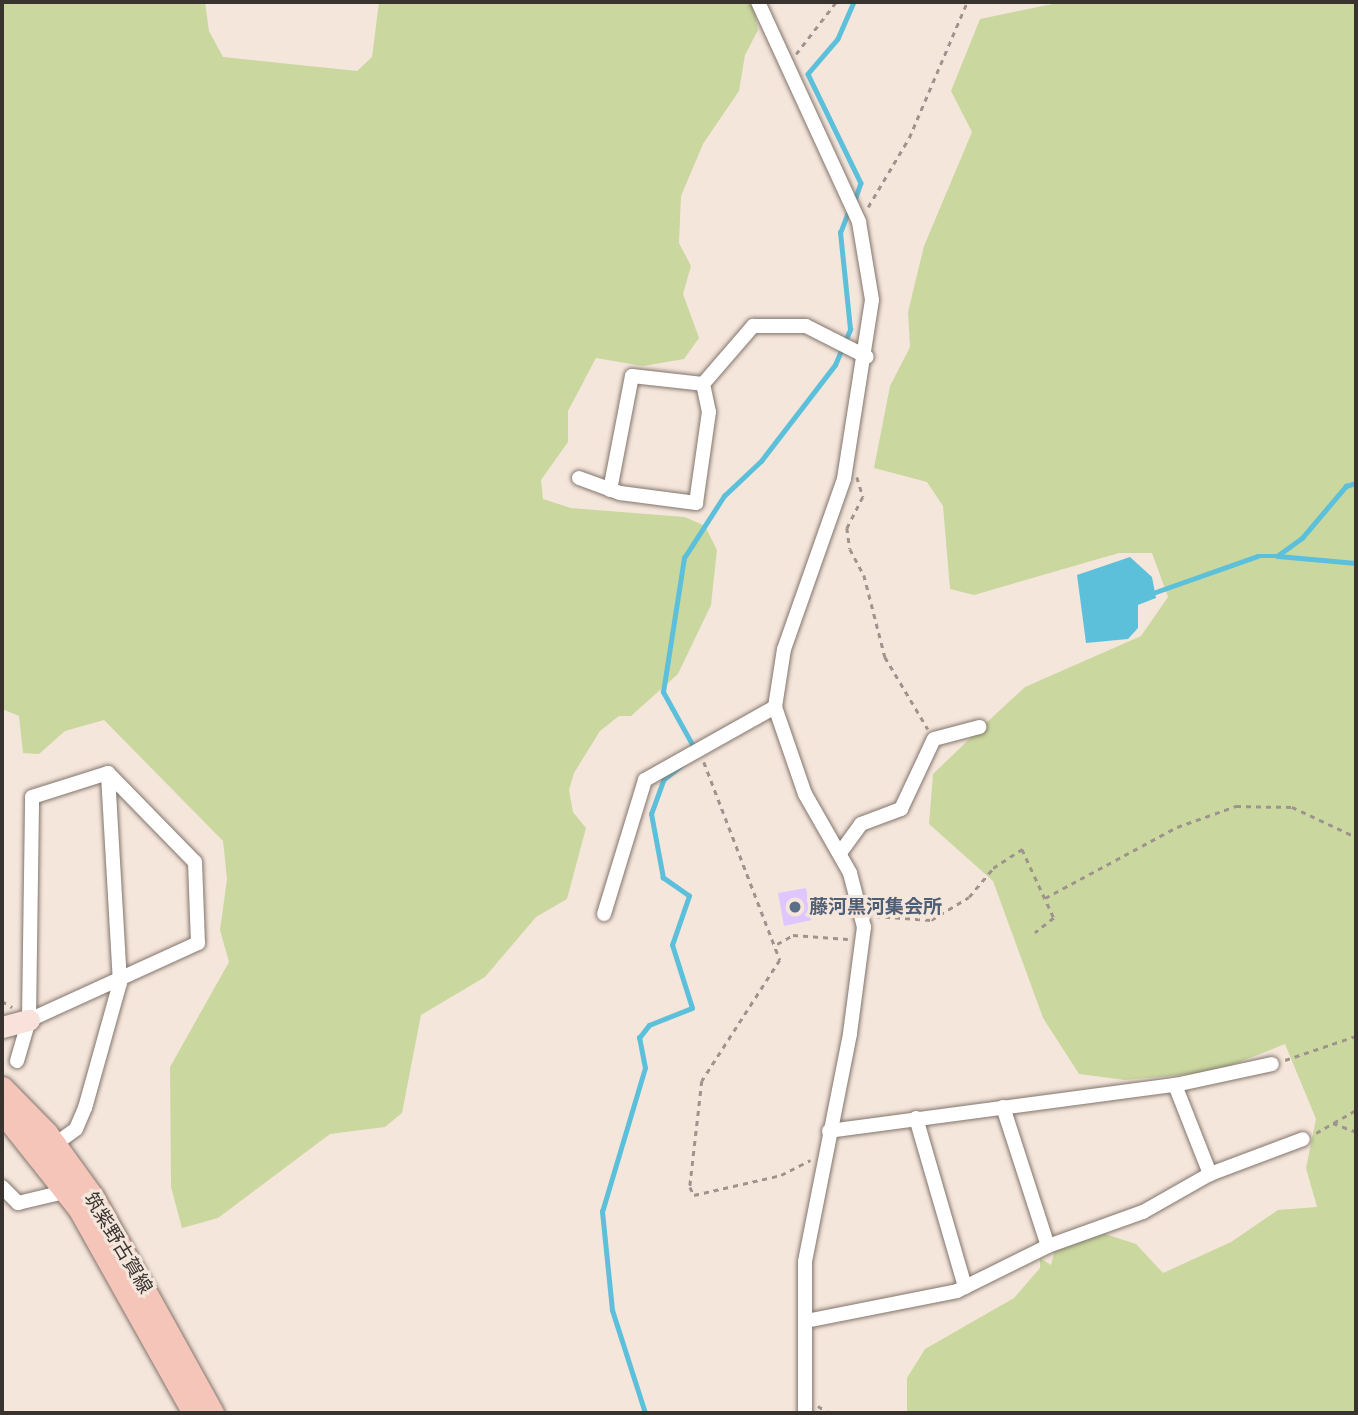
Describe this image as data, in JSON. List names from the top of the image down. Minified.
{"streets":{"main road":["筑紫野古賀線"]},"places":["藤河黒河集会所"]}
